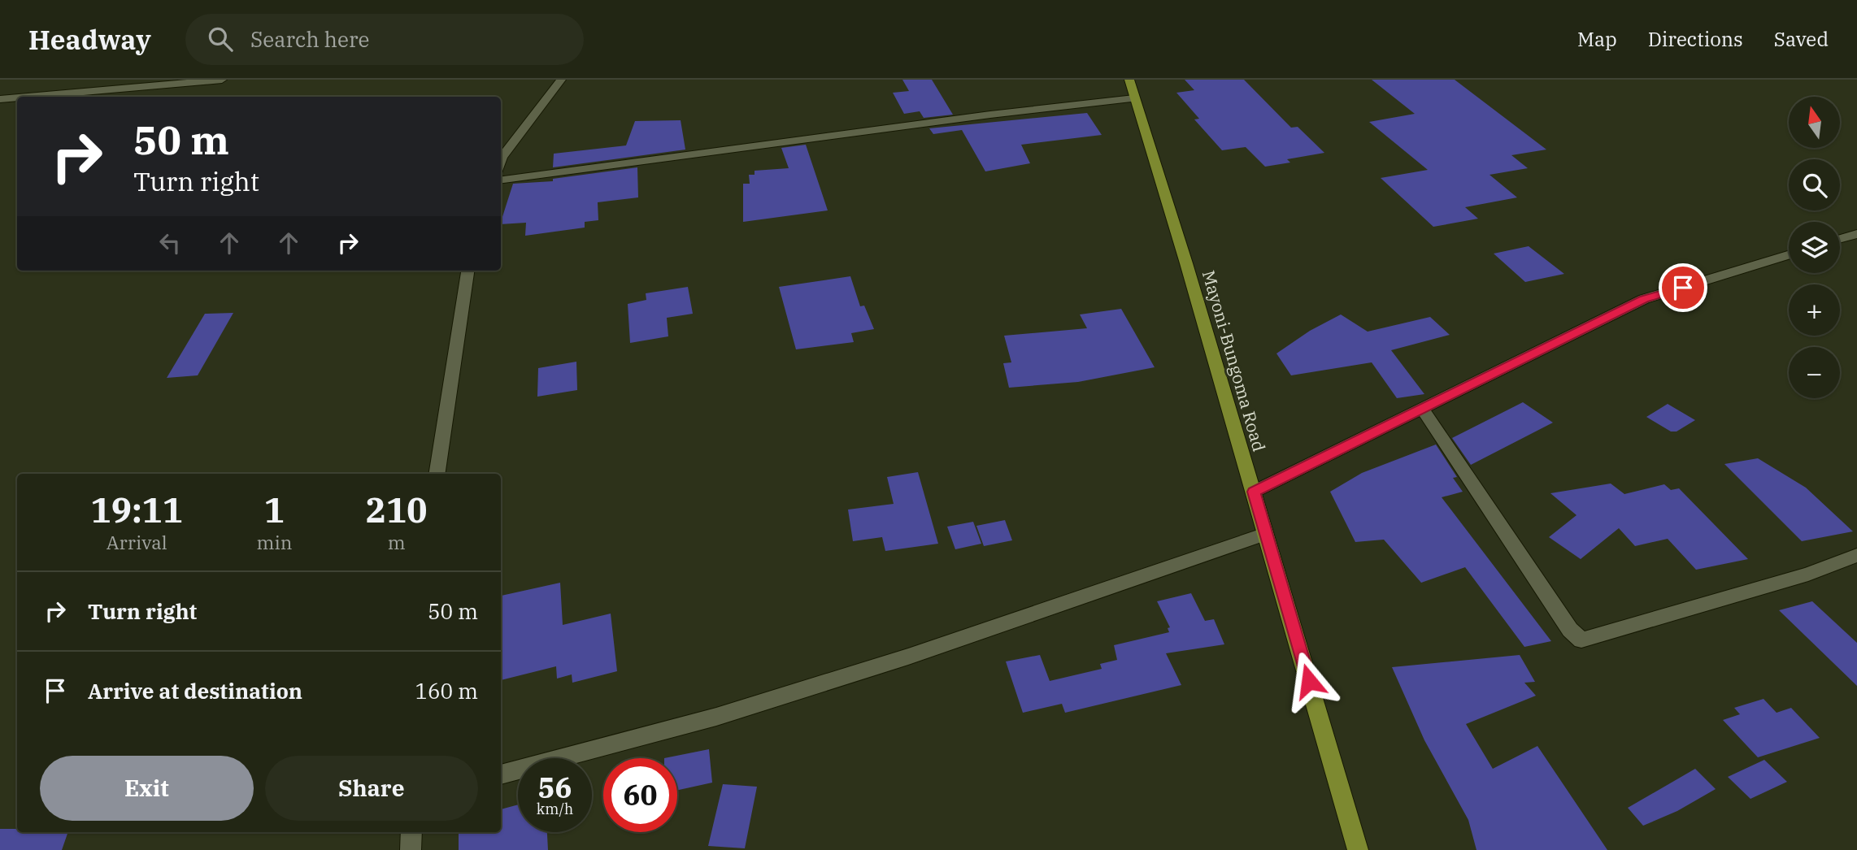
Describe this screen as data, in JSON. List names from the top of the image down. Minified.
{"streets":{"main road":["Mayoni-Bungoma Road"]},"north":"top","page":{"header":"Headway","search":"Search here","nav":["Map","Directions","Saved"],"map_buttons":["+","−"],"turn":["50 m","Turn right"],"eta":["19:11","Arrival","1","min","210","m"],"list":[{"name":"Turn right","value":"50 m"},{"name":"Arrive at destination","value":"160 m"}],"buttons":["Exit","Share"],"speed":"56 km/h","limit":"60"}}
